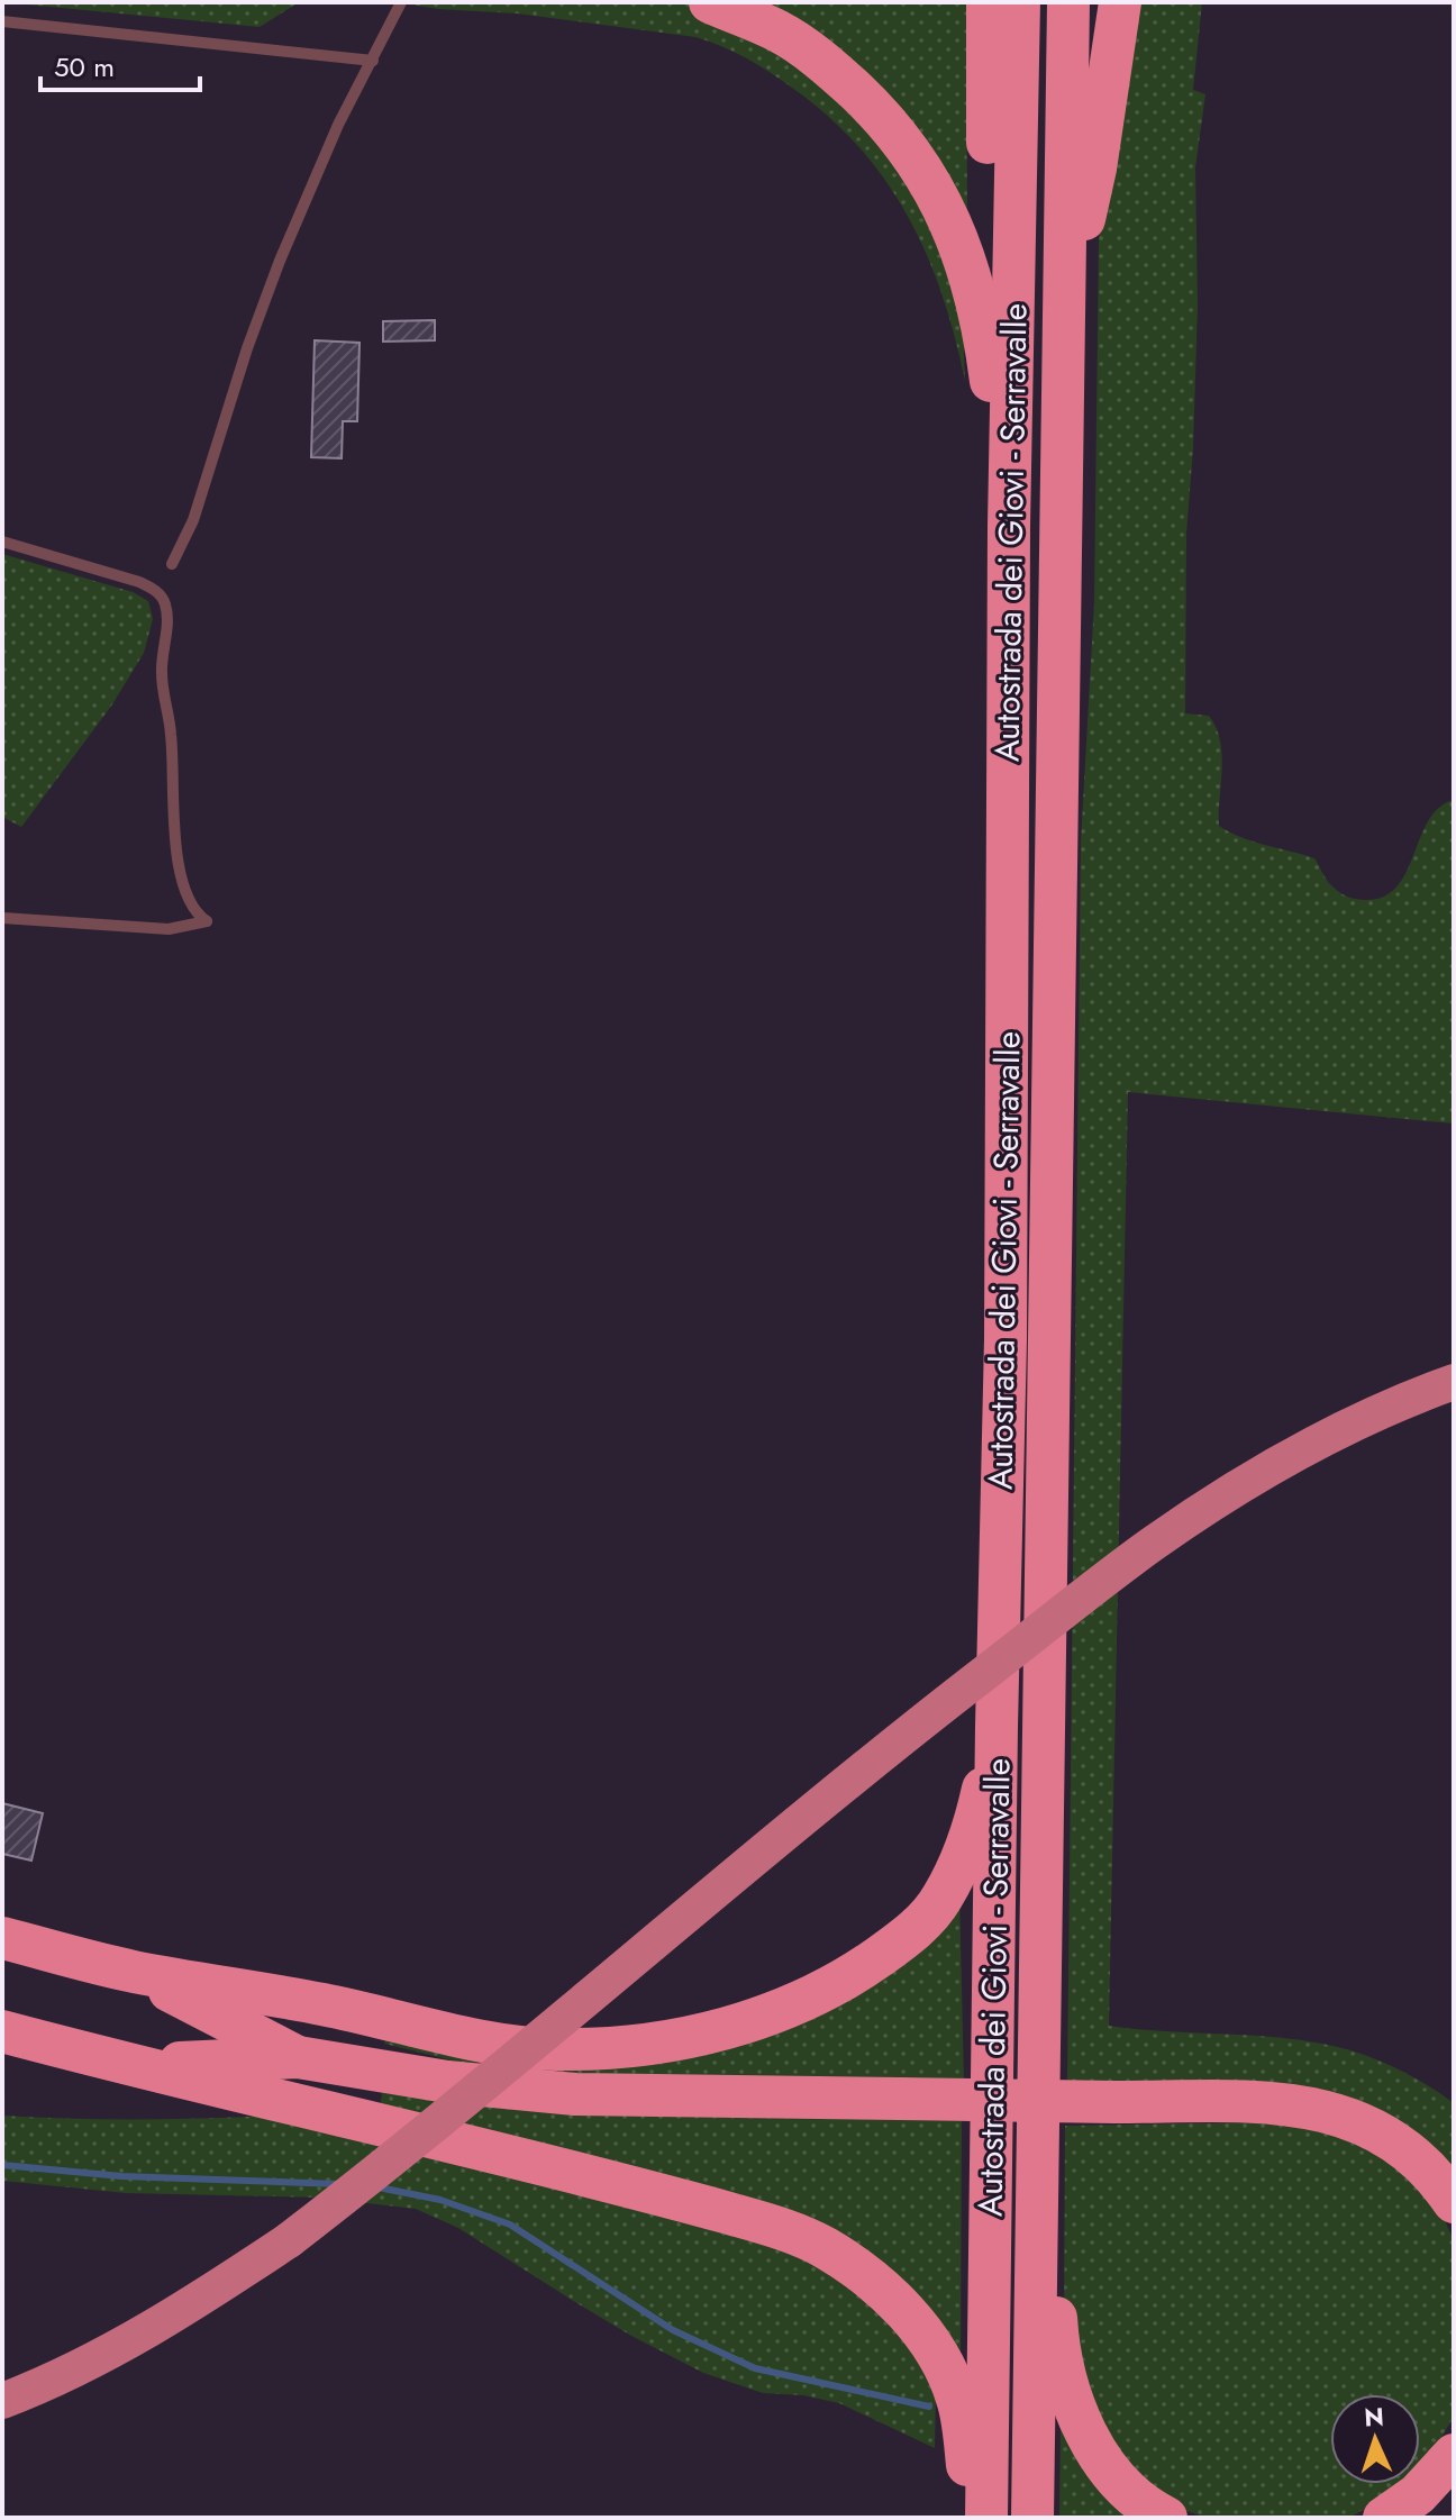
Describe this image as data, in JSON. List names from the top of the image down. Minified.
{"streets":{"highway":["Autostrada dei Giovi - Serravalle"]},"scale_bar":"50 m","north":"top"}
